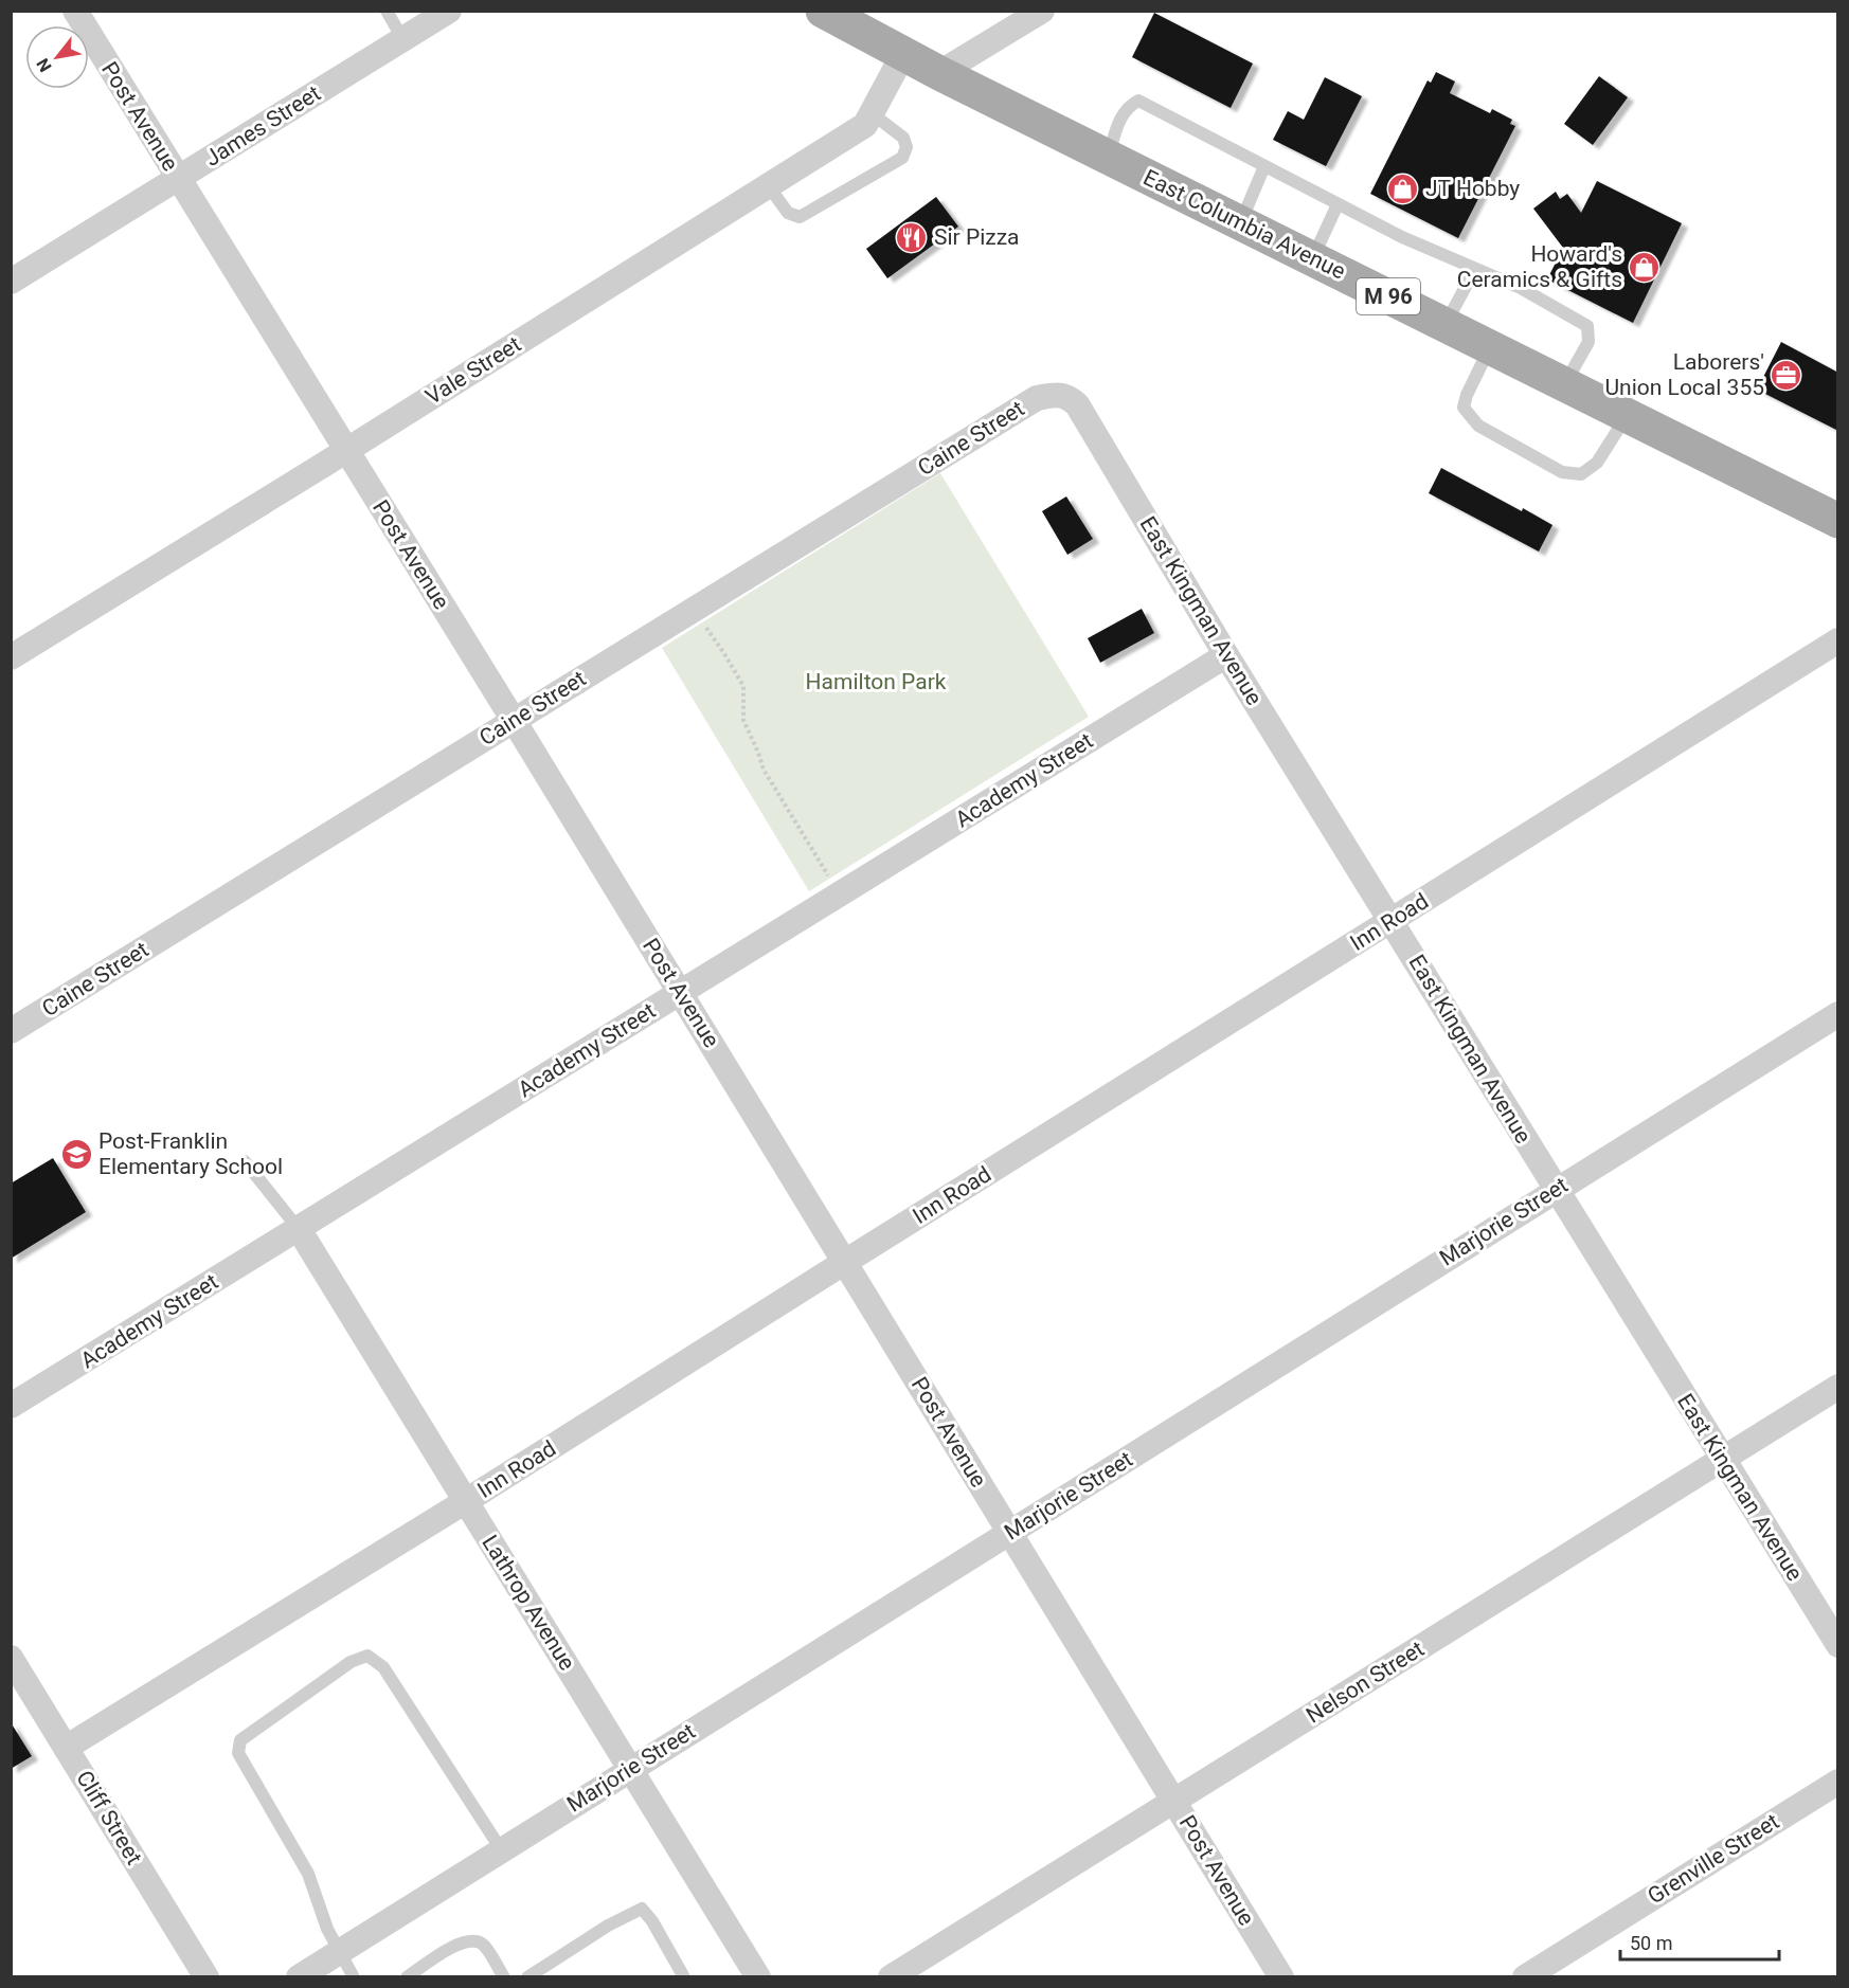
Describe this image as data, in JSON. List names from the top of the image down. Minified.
{"streets":{"main road":["East Columbia Avenue","M 96"],"street":["Post Avenue","James Street","Vale Street","Caine Street","East Kingman Avenue","Academy Street","Inn Road","Marjorie Street","Lathrop Avenue","Nelson Street","Cliff Street","Grenville Street"]},"crossings":[["Post Avenue","James Street"],["Post Avenue","Vale Street"],["Post Avenue","Caine Street"],["Post Avenue","Academy Street"],["Post Avenue","Inn Road"],["Post Avenue","Marjorie Street"],["Post Avenue","Nelson Street"],["East Columbia Avenue","Vale Street"],["Caine Street","East Kingman Avenue"],["East Kingman Avenue","Academy Street"],["East Kingman Avenue","Inn Road"],["East Kingman Avenue","Marjorie Street"],["East Kingman Avenue","Nelson Street"],["Academy Street","Lathrop Avenue"],["Inn Road","Lathrop Avenue"],["Inn Road","Cliff Street"],["Marjorie Street","Lathrop Avenue"]],"parks":["Hamilton Park"],"places":{"shop":["JT Hobby","Howard's Ceramics & Gifts"],"restaurant":["Sir Pizza"],"office":["Laborers' Union Local 355"],"school or university":["Post-Franklin Elementary School"]},"scale_bar":"50 m","north":"bottom left"}
